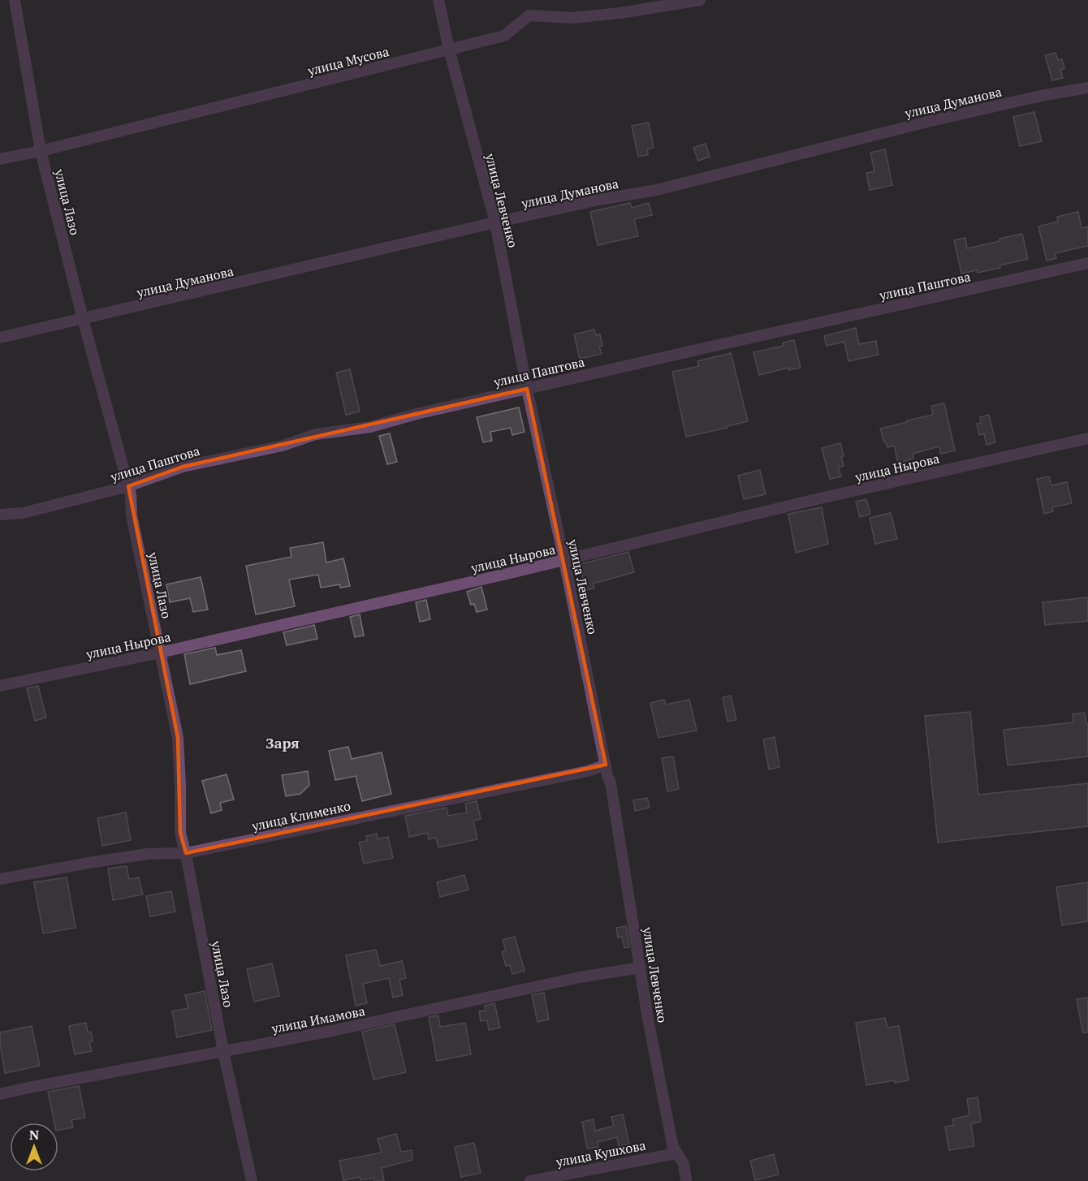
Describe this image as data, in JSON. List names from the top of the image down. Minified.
{"streets":{"street":["улица Мусова","улица Думанова","улица Левченко","улица Лазо","улица Паштова","улица Нырова","улица Клименко","улица Имамова","улица Кушхова"]},"crossings":[["улица Мусова","улица Левченко"],["улица Мусова","улица Лазо"],["улица Думанова","улица Левченко"],["улица Думанова","улица Лазо"],["улица Левченко","улица Паштова"],["улица Левченко","улица Нырова"],["улица Левченко","улица Клименко"],["улица Левченко","улица Имамова"],["улица Левченко","улица Кушхова"],["улица Лазо","улица Паштова"],["улица Лазо","улица Нырова"],["улица Лазо","улица Клименко"],["улица Лазо","улица Имамова"]],"districts":["Заря"],"north":"top"}
